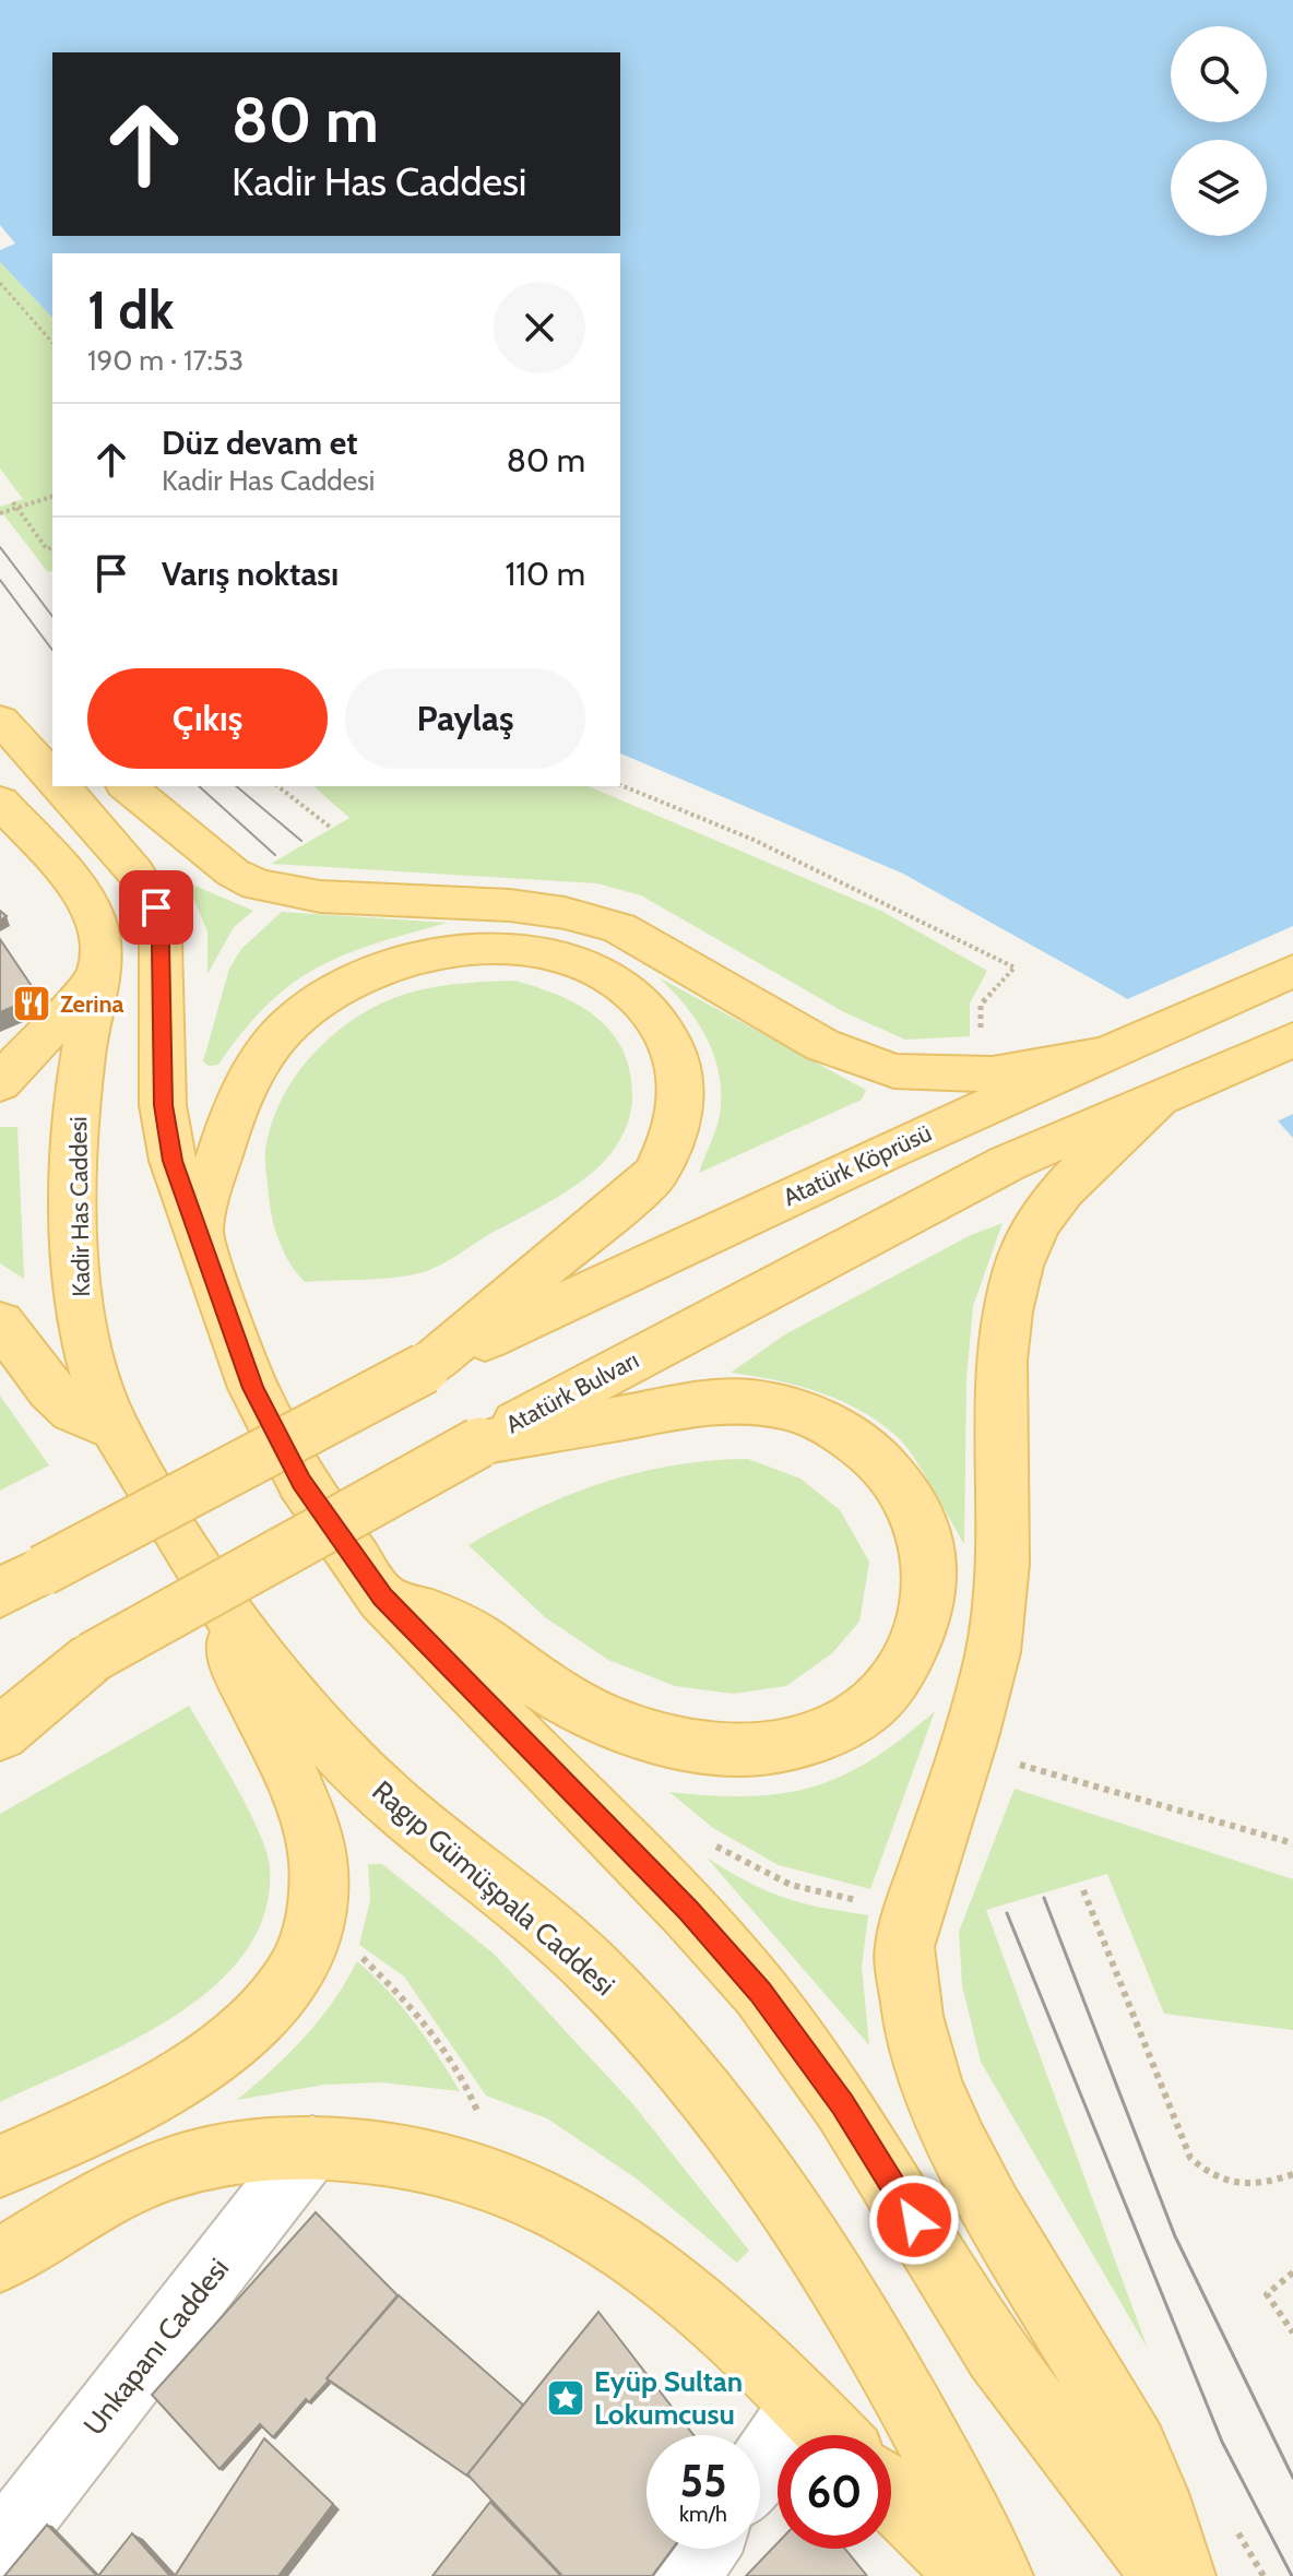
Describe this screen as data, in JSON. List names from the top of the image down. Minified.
{"streets":{"main road":["Atatürk Köprüsü","Kadir Has Caddesi","Atatürk Bulvarı","Ragıp Gümüşpala Caddesi"],"street":["Unkapanı Caddesi"]},"crossings":[["Kadir Has Caddesi","Ragıp Gümüşpala Caddesi"]],"places":{"restaurant":["Zerina"],"place":["Eyüp Sultan Lokumcusu"]},"page":{"turn":["80 m","Kadir Has Caddesi"],"heading":["1 dk","190 m · 17:53"],"list":[{"name":"Düz devam et","note":"Kadir Has Caddesi","value":"80 m"},{"name":"Varış noktası","value":"110 m"}],"buttons":["Çıkış","Paylaş"],"speed":"55 km/h","limit":"60"}}
